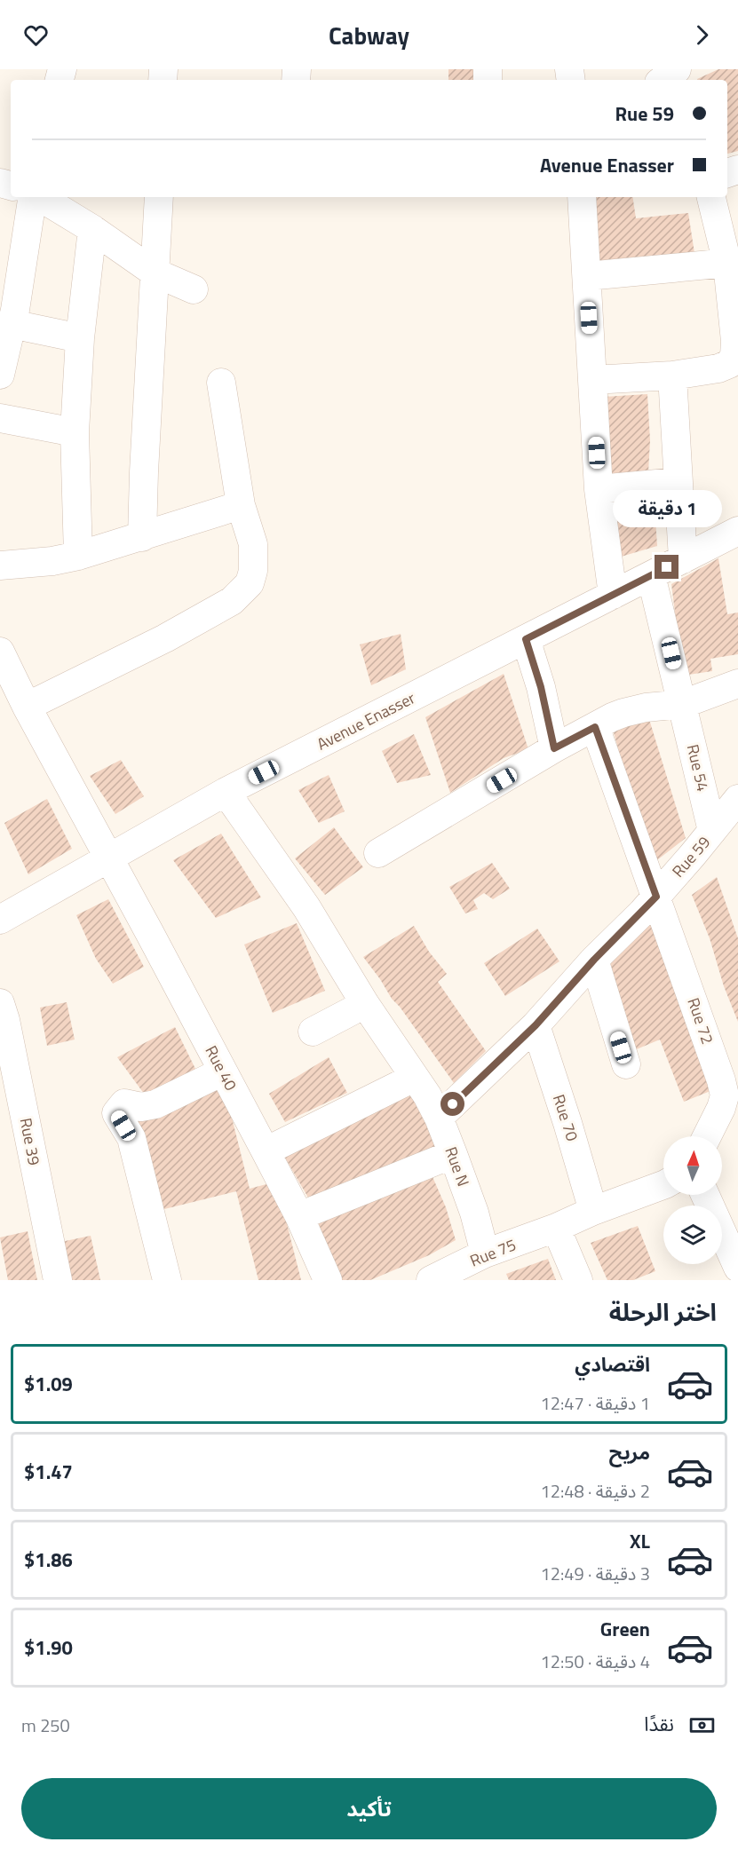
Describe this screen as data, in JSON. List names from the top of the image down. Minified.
{"streets":{"street":["Avenue Enasser","Rue 54","Rue 59","Rue 72","Rue 40","Rue 70","Rue 39","Rue N","Rue 75"]},"crossings":[["Avenue Enasser","Rue 54"],["Avenue Enasser","Rue 40"],["Avenue Enasser","Rue N"],["Rue 54","Rue 59"],["Rue 59","Rue 72"],["Rue 59","Rue 70"],["Rue 59","Rue N"],["Rue 70","Rue 75"],["Rue N","Rue 75"]],"north":"top","page":{"header":"Cabway","banner":["Rue 59","Avenue Enasser"],"bubble":"1 دقيقة","heading":"اختر الرحلة","list":[{"name":"اقتصادي","note":"1 دقيقة · 12:47","value":"$1.09"},{"name":"مريح","note":"2 دقيقة · 12:48","value":"$1.47"},{"name":"XL","note":"3 دقيقة · 12:49","value":"$1.86"},{"name":"Green","note":"4 دقيقة · 12:50","value":"$1.90"}],"pay":["نقدًا","250 m"],"buttons":"تأكيد"}}
